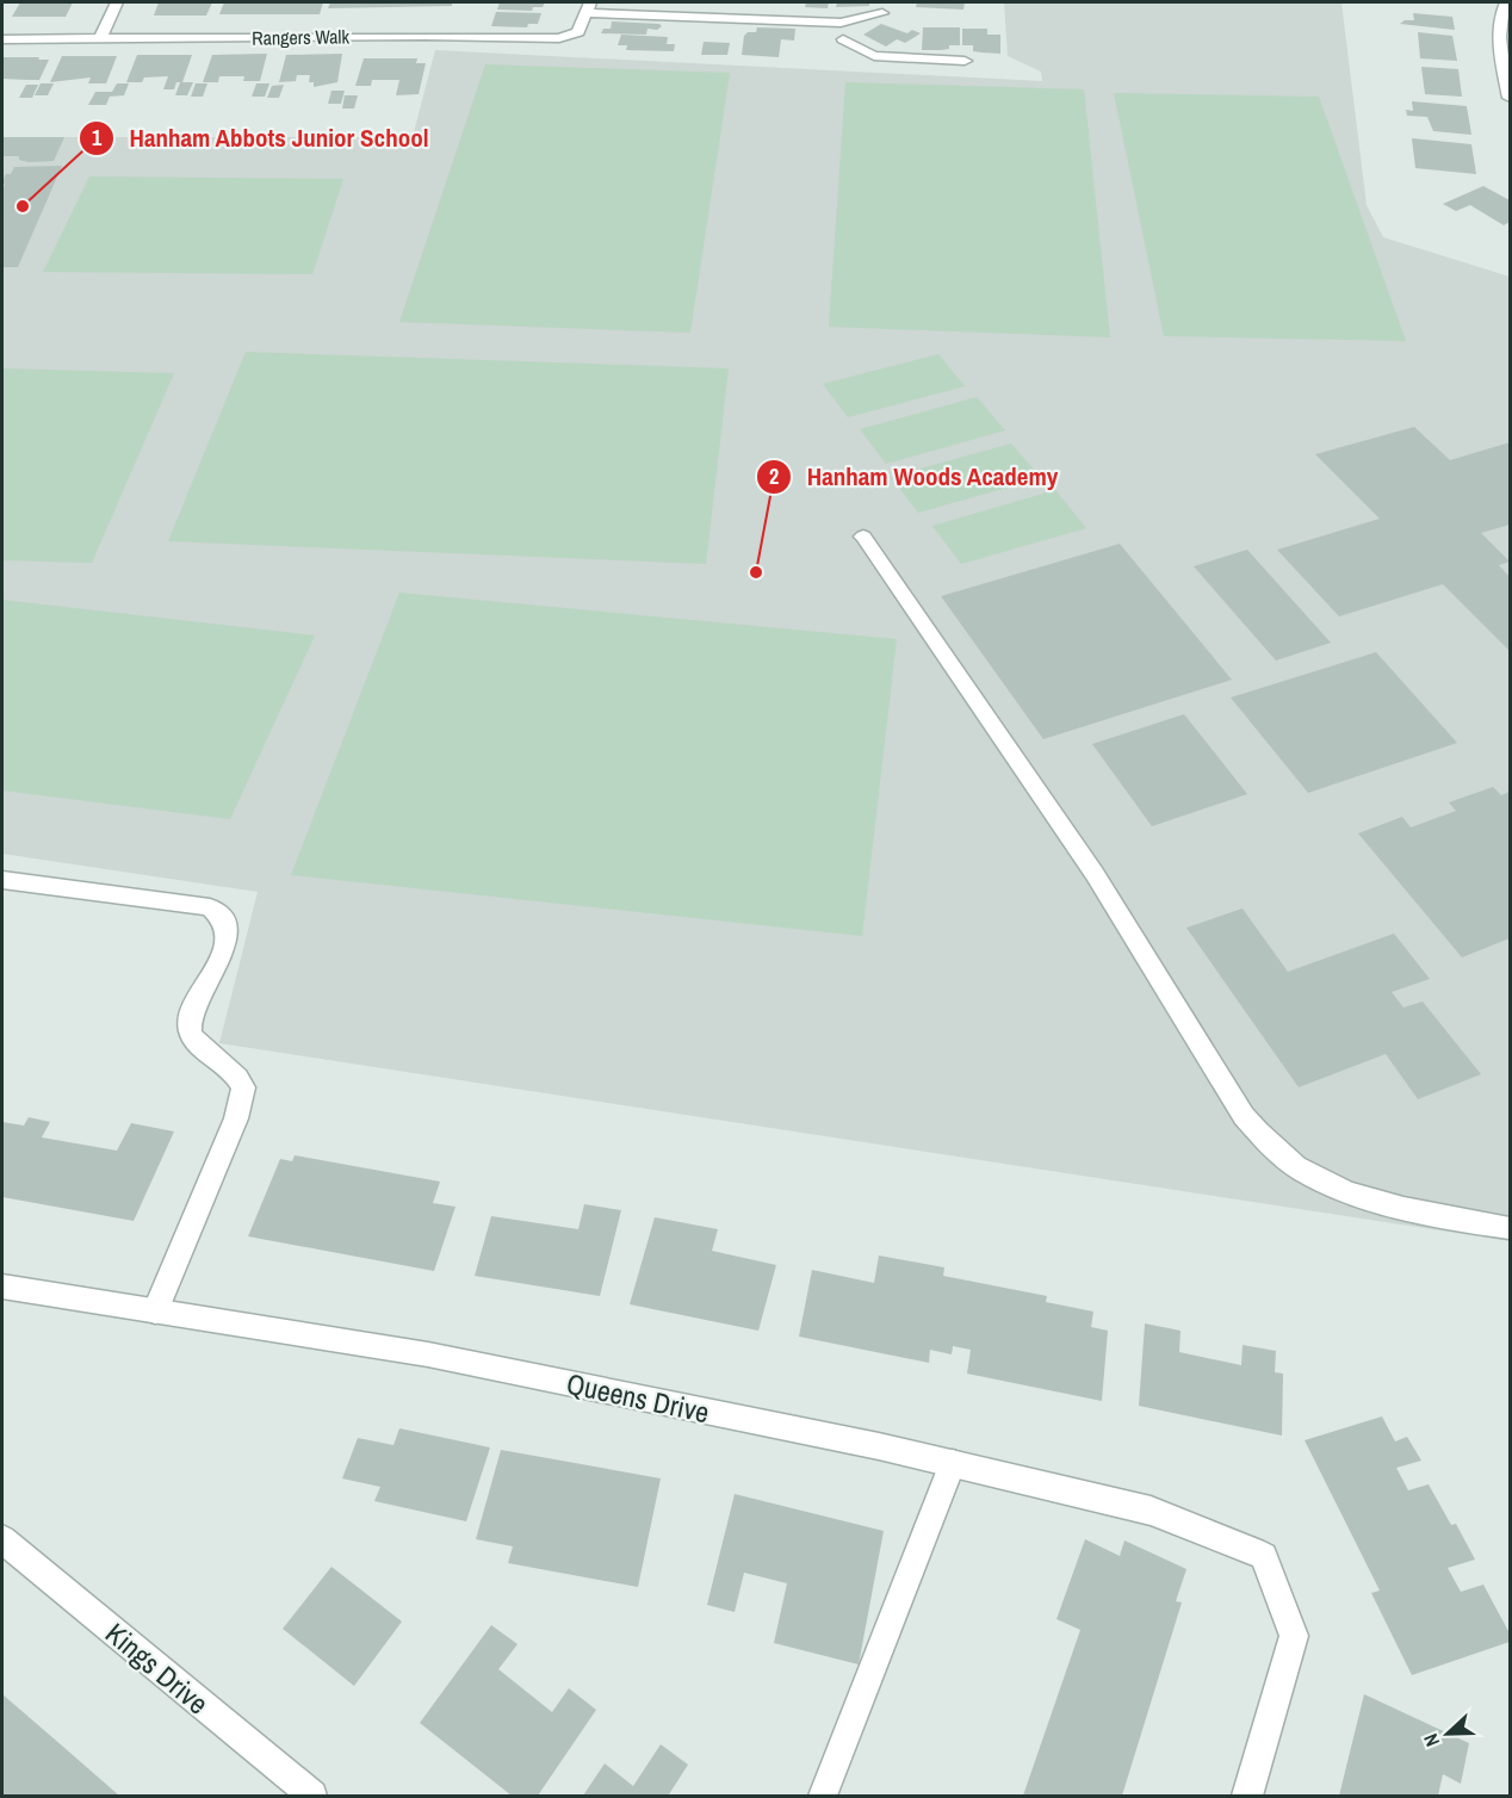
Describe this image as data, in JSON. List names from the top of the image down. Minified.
{"streets":{"street":["Rangers Walk","Queens Drive","Kings Drive"]},"places":["Hanham Abbots Junior School","Hanham Woods Academy"],"north":"left"}
